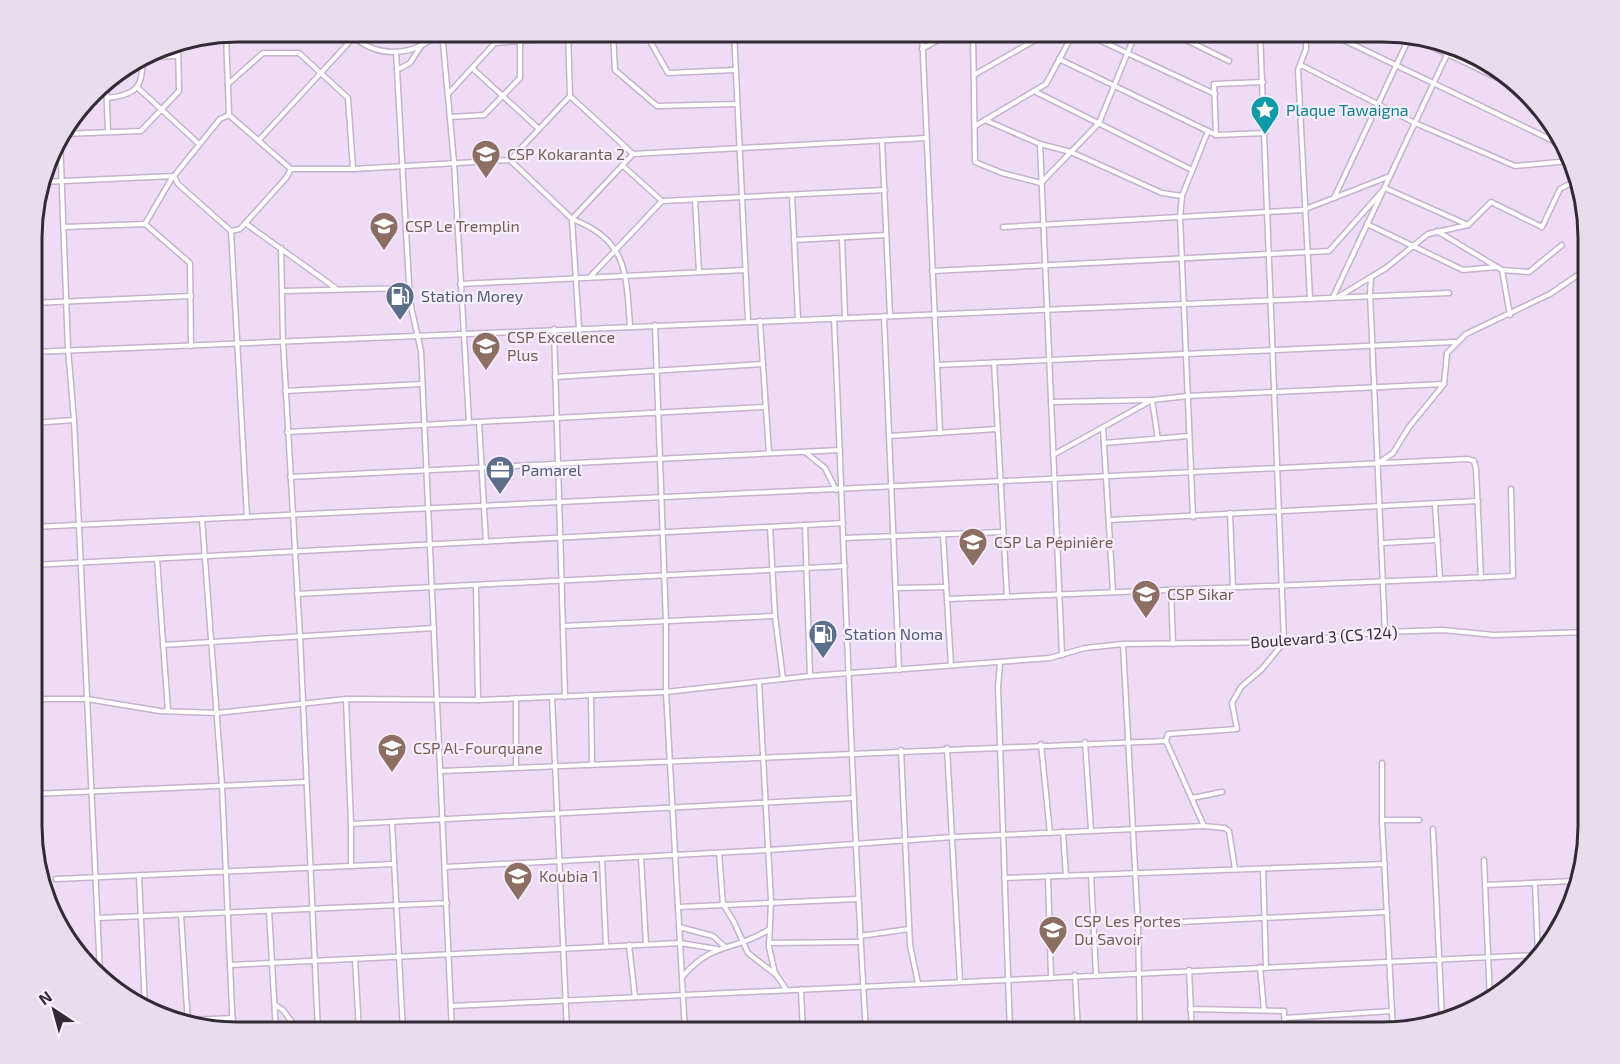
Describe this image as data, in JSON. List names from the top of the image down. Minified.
{"streets":{"street":["Boulevard 3 (CS 124)"]},"places":{"place":["Plaque Tawaigna"],"school or university":["CSP Kokaranta 2","CSP Le Tremplin","CSP Excellence Plus","CSP La Pépiniêre","CSP Sikar","CSP Al-Fourquane","Koubia 1","CSP Les Portes Du Savoir"],"fuel station":["Station Morey","Station Noma"],"office":["Pamarel"]},"north":"top left"}
